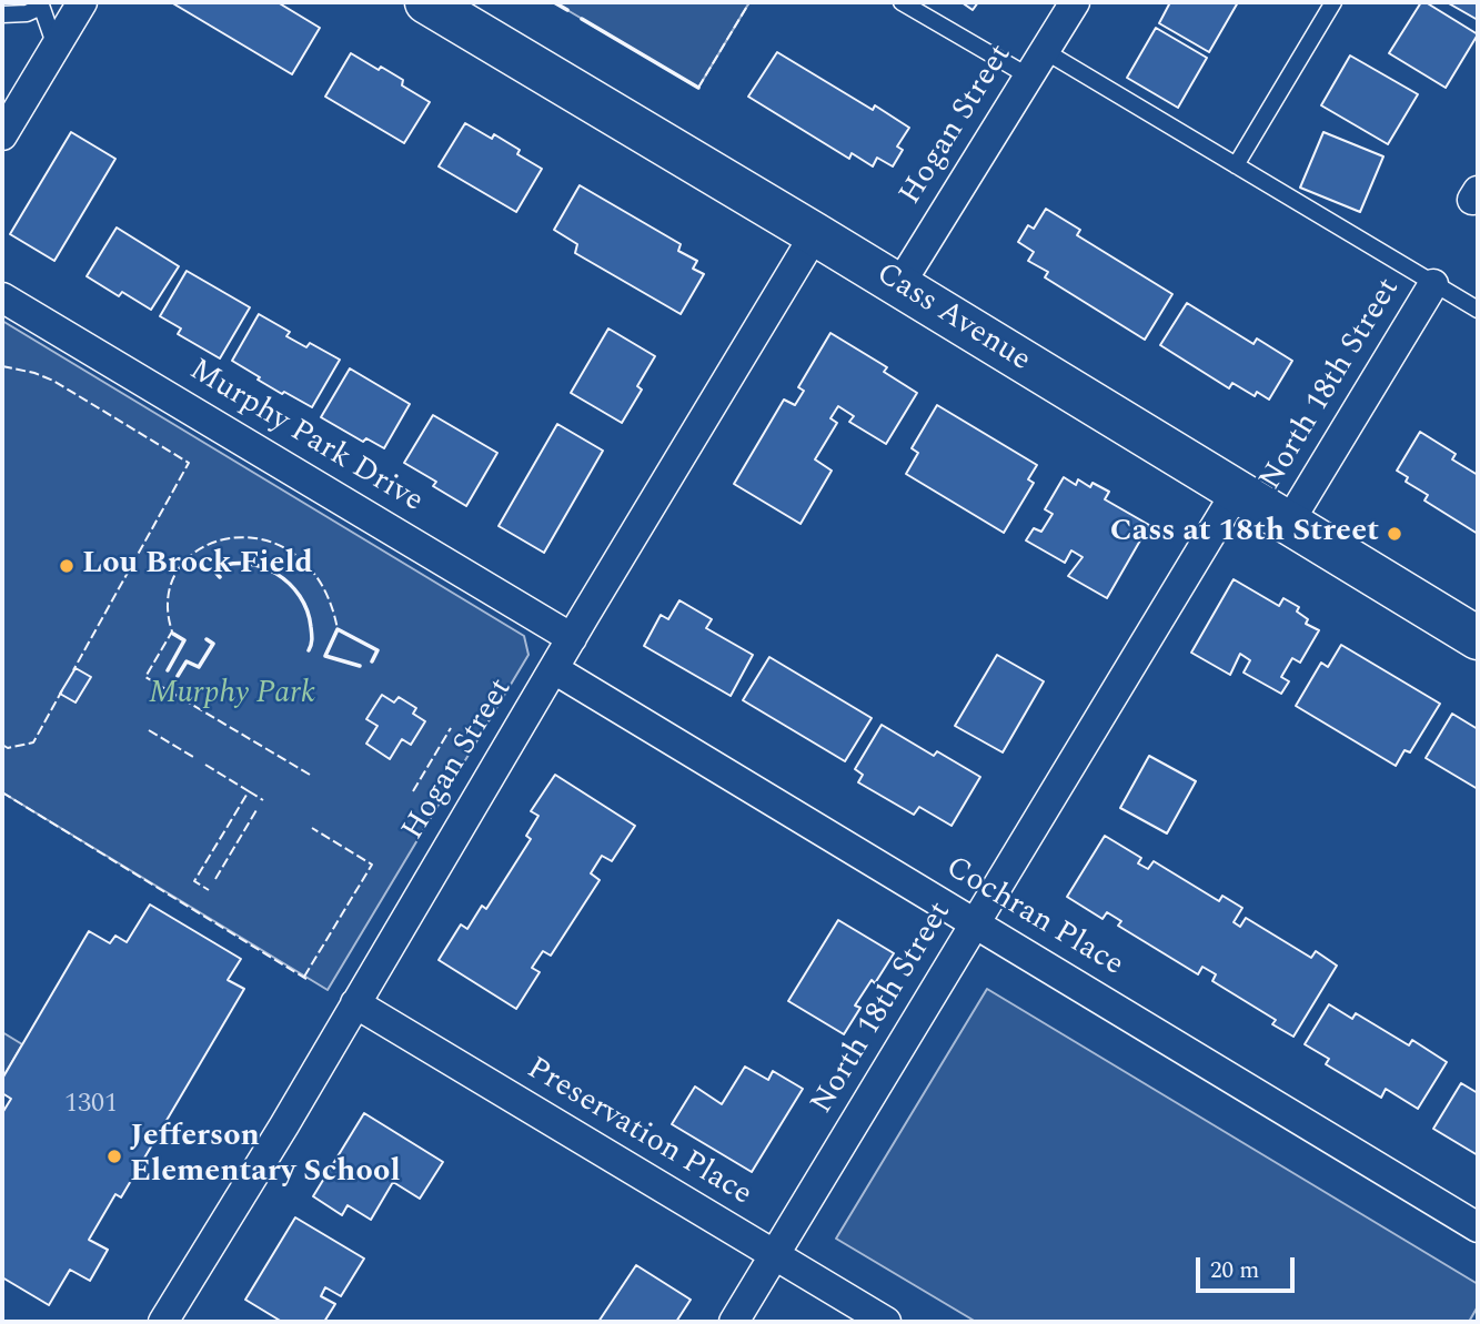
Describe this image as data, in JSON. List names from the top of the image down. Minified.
{"streets":{"main road":["Cass Avenue"],"street":["Hogan Street","North 18th Street","Murphy Park Drive","Cochran Place","Preservation Place"]},"crossings":[["Hogan Street","Cass Avenue"],["Hogan Street","Murphy Park Drive"],["Hogan Street","Cochran Place"],["Hogan Street","Preservation Place"],["Cass Avenue","North 18th Street"],["North 18th Street","Cochran Place"],["North 18th Street","Preservation Place"]],"parks":["Murphy Park"],"places":["Cass at 18th Street","Lou Brock Field","Jefferson Elementary School"],"house_numbers":["1301"],"scale_bar":"20 m"}
